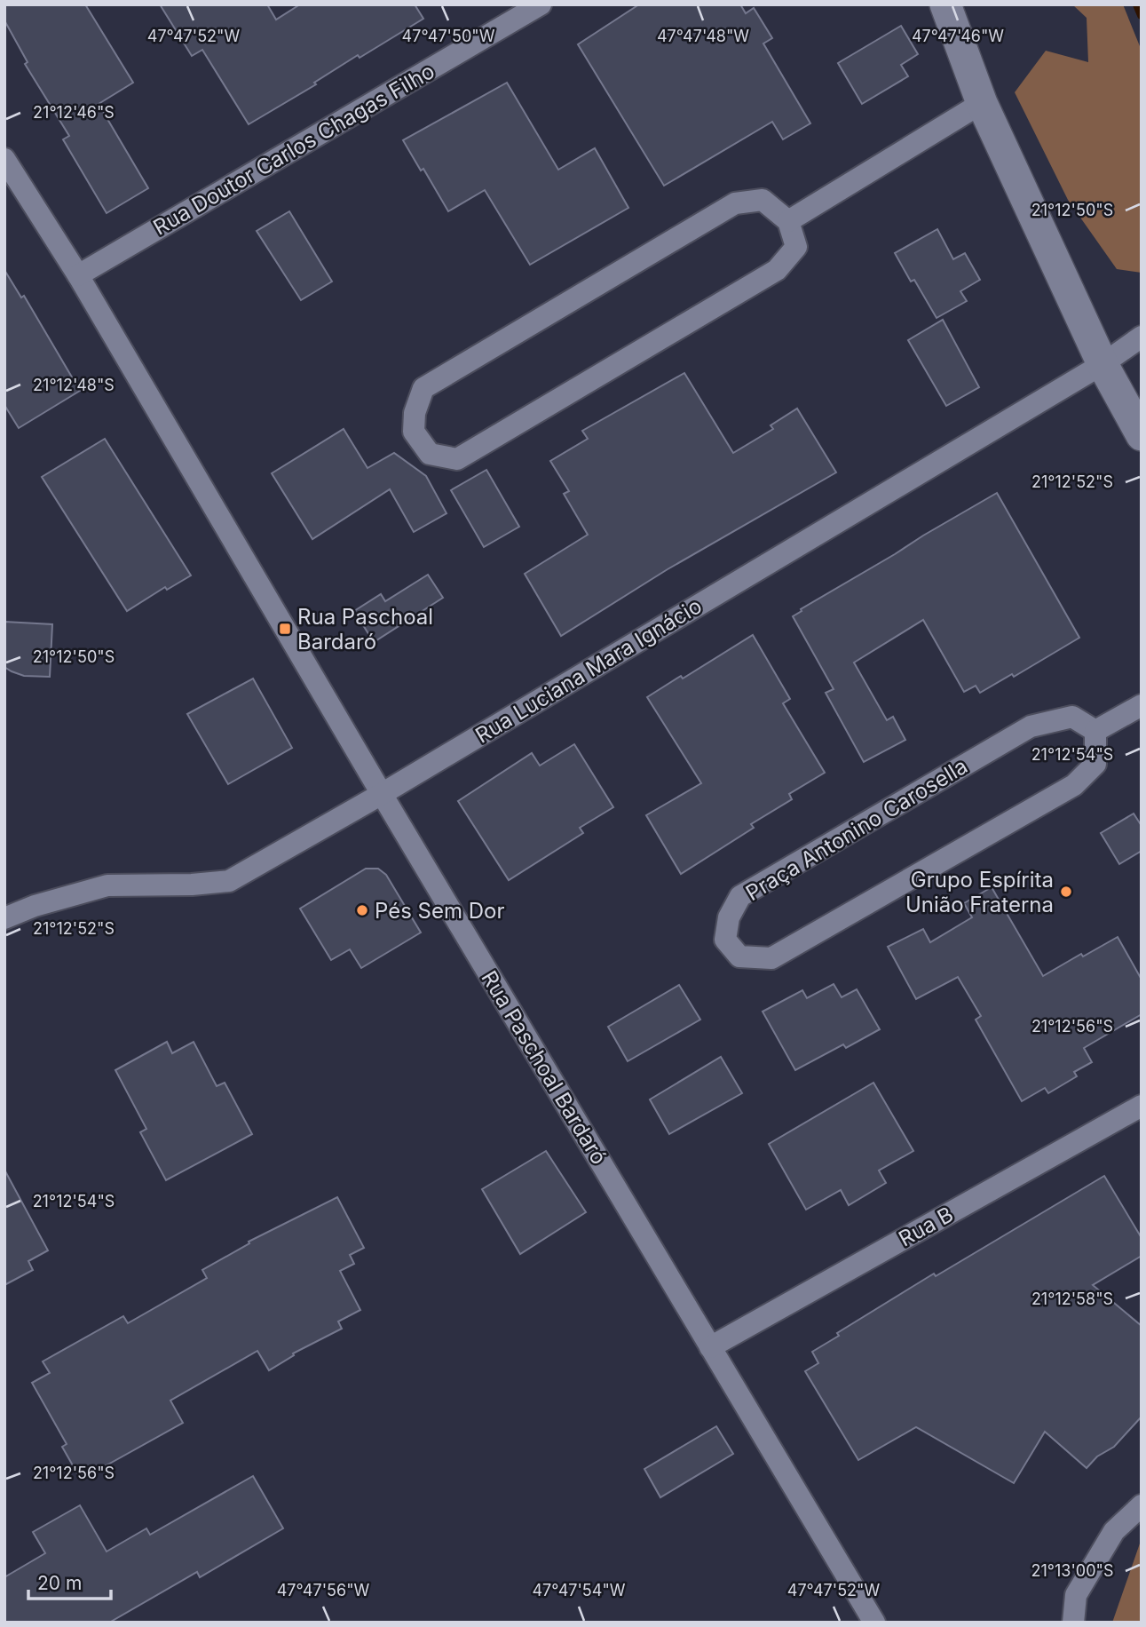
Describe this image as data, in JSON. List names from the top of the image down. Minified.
{"streets":{"street":["Rua Doutor Carlos Chagas Filho","Rua Luciana Mara Ignácio","Praça Antonino Carosella","Rua Paschoal Bardaró","Rua B"]},"crossings":[["Rua Doutor Carlos Chagas Filho","Rua Paschoal Bardaró"],["Rua Luciana Mara Ignácio","Rua Paschoal Bardaró"],["Rua Paschoal Bardaró","Rua B"]],"places":{"transit":["Rua Paschoal Bardaró"],"other":["Grupo Espírita União Fraterna","Pés Sem Dor"]},"scale_bar":"20 m","coordinates":["47°47'52\"W","47°47'50\"W","47°47'48\"W","47°47'46\"W","21°12'46\"S","21°12'50\"S","21°12'48\"S","21°12'52\"S","21°12'54\"S","21°12'56\"S","21°12'58\"S","21°13'00\"S","47°47'56\"W","47°47'54\"W"]}
